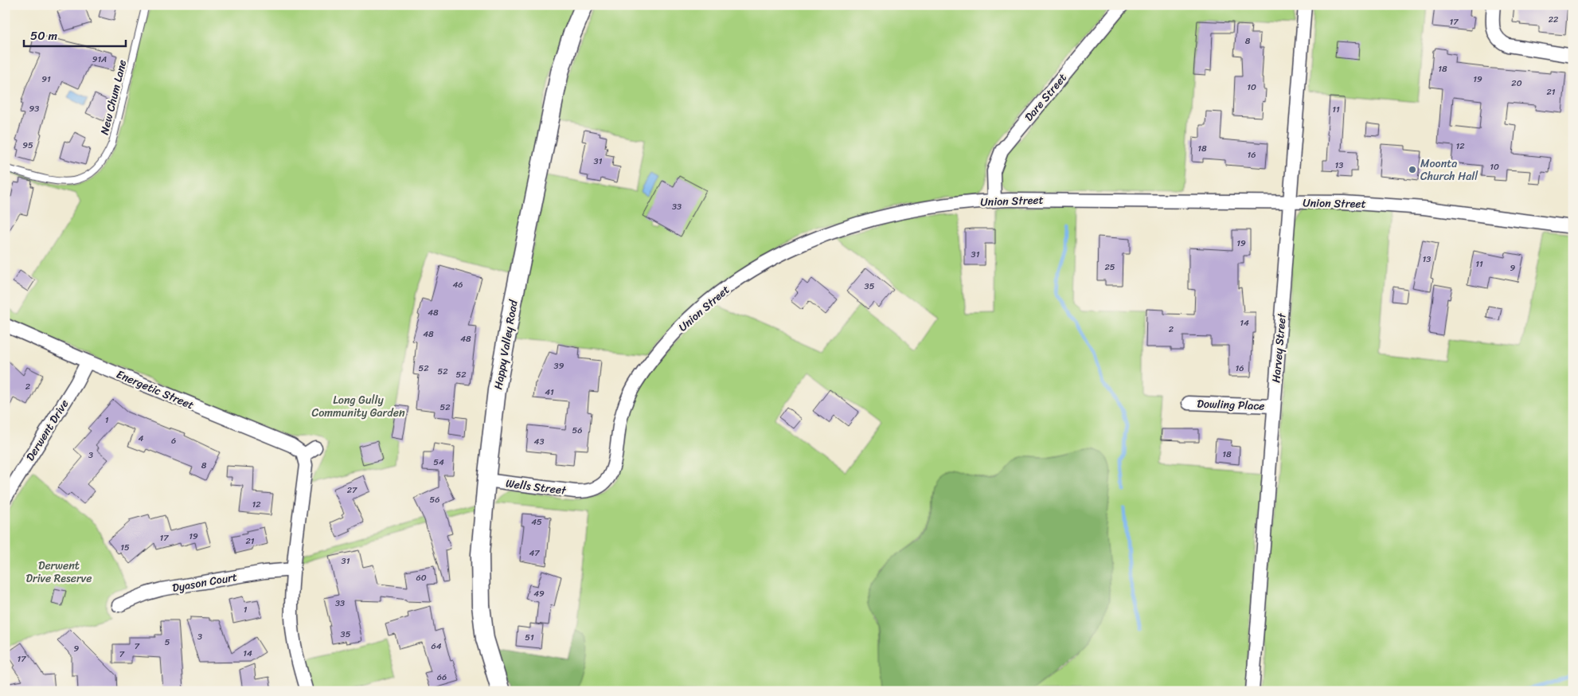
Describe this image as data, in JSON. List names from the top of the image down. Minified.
{"streets":{"street":["Dare Street","Union Street","Happy Valley Road","Harvey Street","Energetic Street","Dowling Place","Derwent Drive","Wells Street","Dyason Court"],"lane":["New Chum Lane"]},"crossings":[["Dare Street","Union Street"],["Union Street","Harvey Street"],["Union Street","Wells Street"],["Happy Valley Road","Wells Street"],["Harvey Street","Dowling Place"],["Energetic Street","Derwent Drive"]],"parks":["Long Gully Community Garden","Derwent Drive Reserve"],"places":["Moonta Church Hall"],"house_numbers":["22","17","8","91A","18","91","19","20","10","21","93","11","95","12","18","16","31","13","10","33","19","31","13","11","25","9","46","35","48","14","2","48","48","39","52","16","52","52","2","41","52","1","56","4","6","43","18","3","54","8","27","56","12","45","19","17","21","15","47","31","60","49","33","1","35","3","51","5","7","64","9","14","7","17","66"],"scale_bar":"50 m"}
